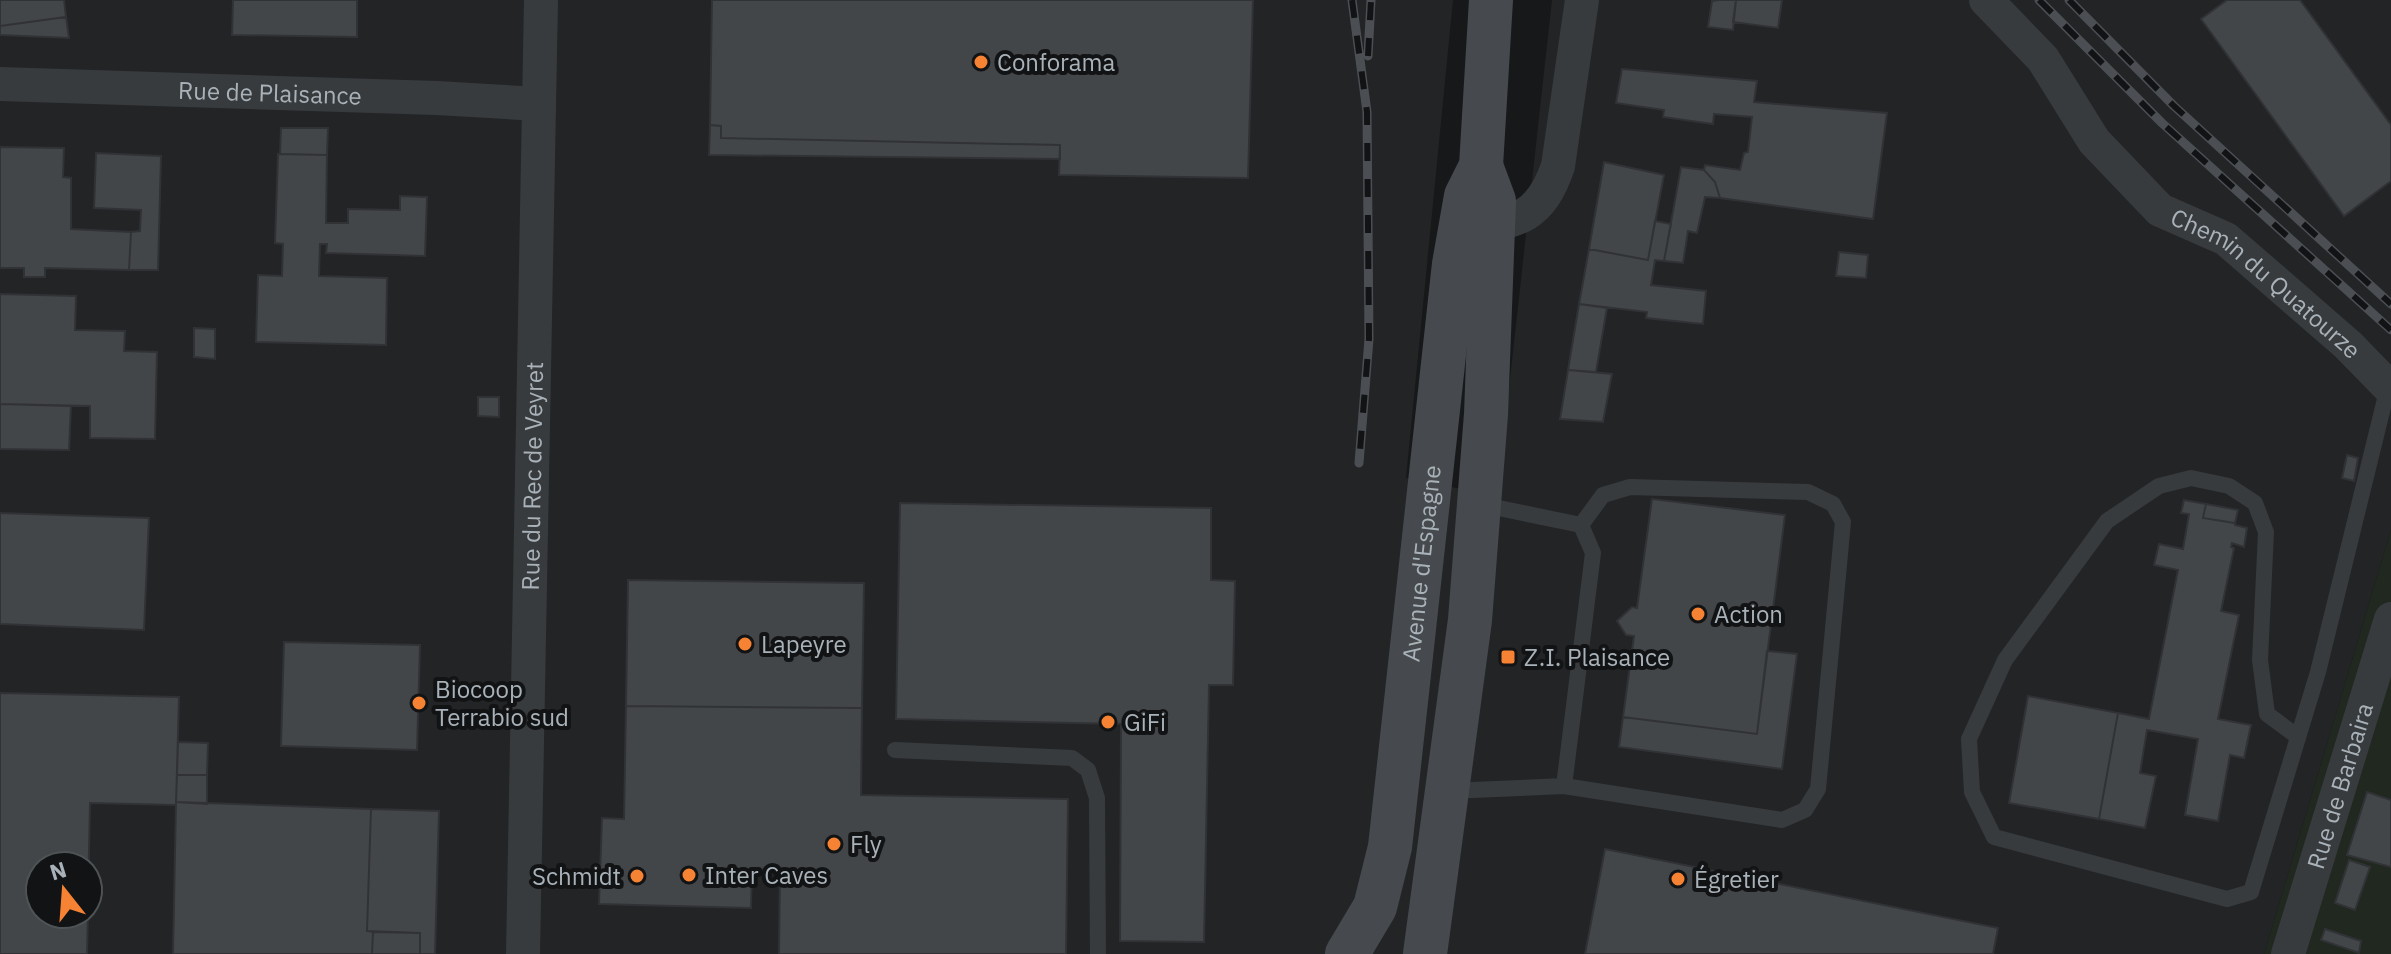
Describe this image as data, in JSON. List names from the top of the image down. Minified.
{"streets":{"main road":["Avenue d'Espagne"],"street":["Rue de Plaisance","Chemin du Quatourze","Rue du Rec de Veyret","Rue de Barbaira"]},"crossings":[["Rue de Plaisance","Rue du Rec de Veyret"]],"places":{"other":["Conforama","Action","Lapeyre","Biocoop Terrabio sud","GiFi","Fly","Inter Caves","Schmidt","Égretier"],"transit":["Z.I. Plaisance"]},"north":"top"}
